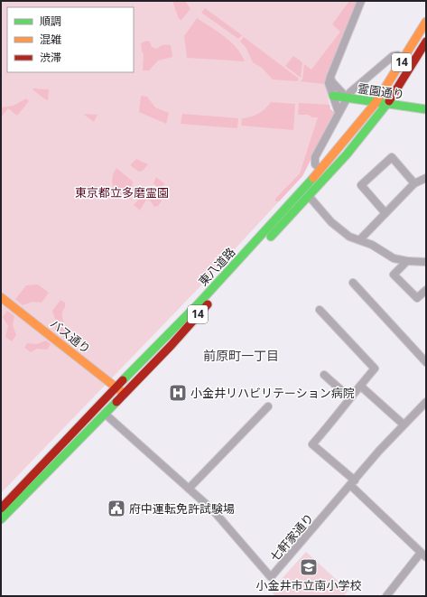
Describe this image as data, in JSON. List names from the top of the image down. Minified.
{"streets":{"main road":["14","霊園通り","東八道路","バス通り"],"street":["七軒家通り"]},"crossings":[["霊園通り","東八道路"],["東八道路","バス通り"],["東八道路","七軒家通り"]],"districts":["前原町一丁目"],"parks":["東京都立多磨霊園"],"places":{"hospital":["小金井リハビリテーション病院"],"public building":["府中運転免許試験場"],"school or university":["小金井市立南小学校"]},"legend":["順調","混雑","渋滞"]}
